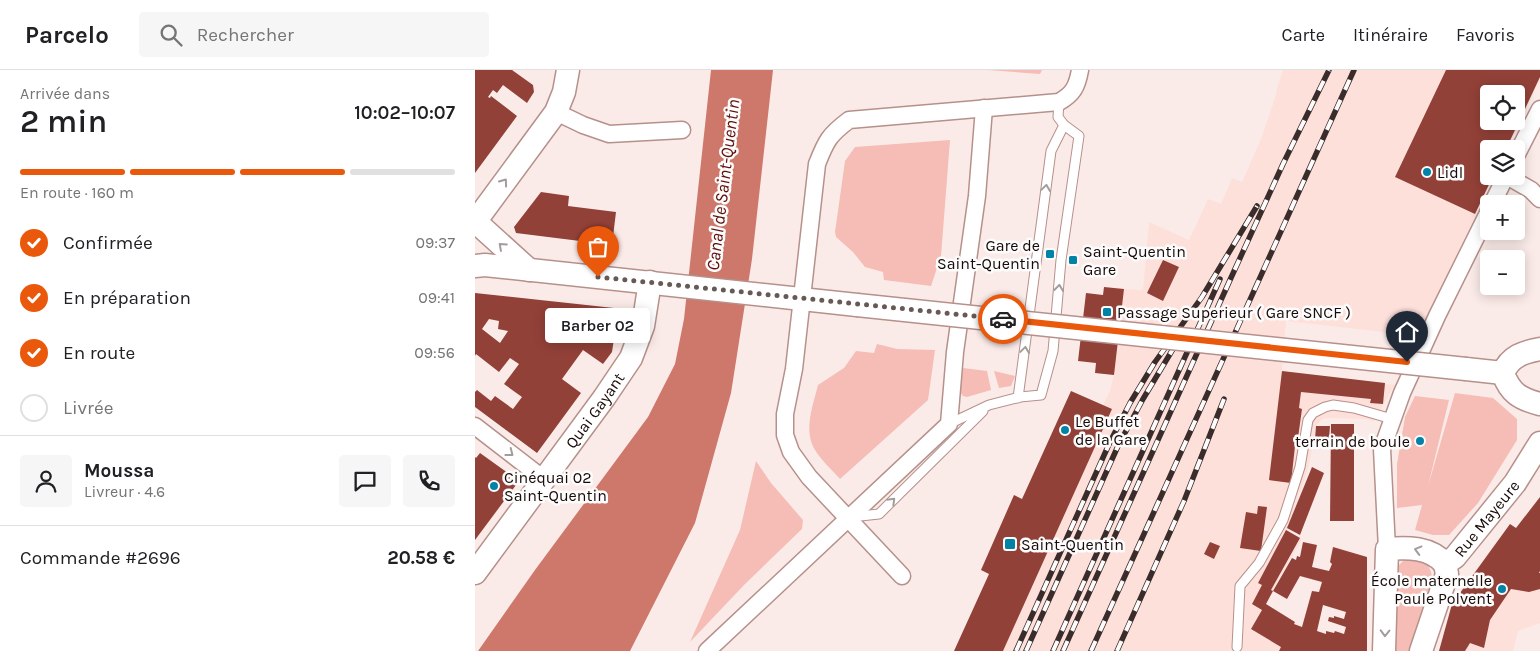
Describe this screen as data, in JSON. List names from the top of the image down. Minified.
{"streets":{"main road":["Quai Gayant","Rue Mayeure"]},"water":["Canal de Saint-Quentin"],"places":{"other":["Lidl","Barber 02","Le Buffet de la Gare","terrain de boule","Cinéquai 02 Saint-Quentin","École maternelle Paule Polvent"],"transit":["Gare de Saint-Quentin","Saint-Quentin Gare","Passage Superieur ( Gare SNCF )","Saint-Quentin"]},"page":{"header":"Parcelo","search":"Rechercher","nav":["Carte","Itinéraire","Favoris"],"heading":["2 min","Arrivée dans","10:02–10:07"],"panel":["Moussa","Livreur · 4.6","Commande #2696","20.58 €"],"map_buttons":["+","−"],"bar":"En route · 160 m","list":[["Confirmée","09:37"],["En préparation","09:41"],["En route","09:56"],"Livrée"],"bubble":"Barber 02"}}
